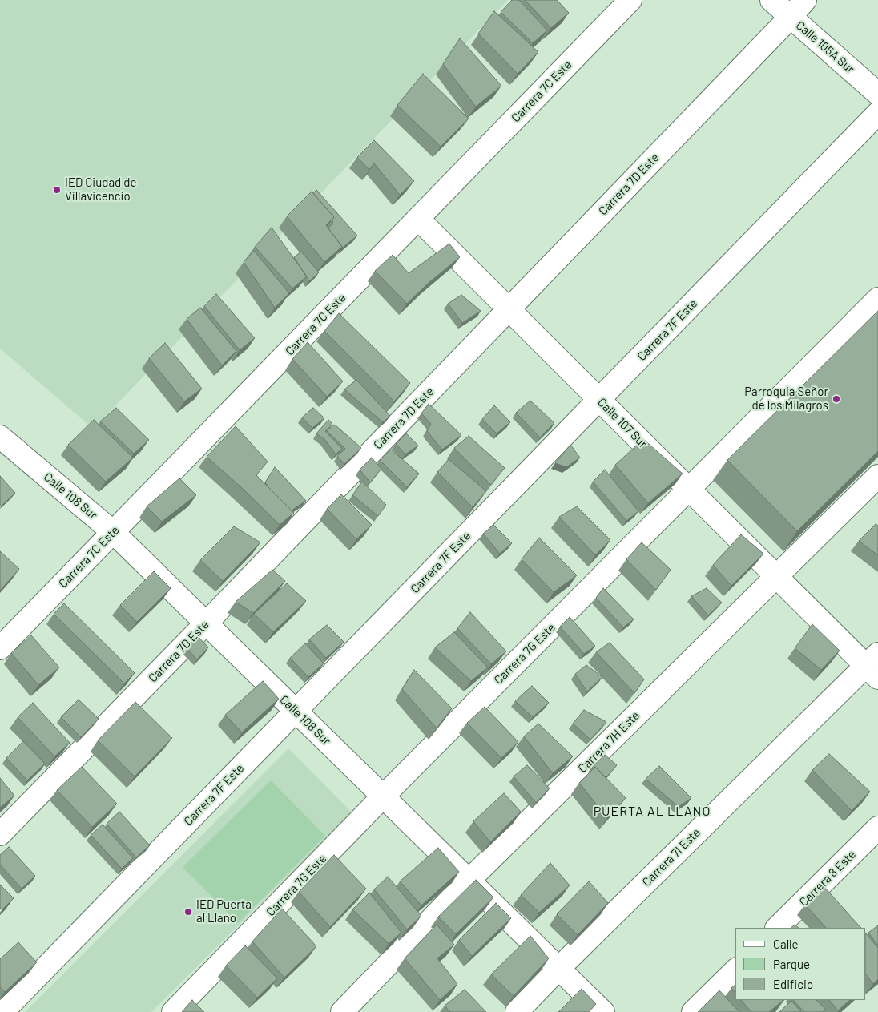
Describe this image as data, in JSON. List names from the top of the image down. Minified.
{"streets":{"street":["Calle 105A Sur","Carrera 7C Este","Carrera 7D Este","Carrera 7F Este","Calle 107 Sur","Calle 108 Sur","Carrera 7G Este","Carrera 7H Este","Carrera 7I Este","Carrera 8 Este"]},"crossings":[["Calle 105A Sur","Carrera 7D Este"],["Carrera 7C Este","Calle 107 Sur"],["Carrera 7C Este","Calle 108 Sur"],["Carrera 7D Este","Calle 107 Sur"],["Carrera 7D Este","Calle 108 Sur"],["Carrera 7F Este","Calle 107 Sur"],["Carrera 7F Este","Calle 108 Sur"],["Calle 107 Sur","Carrera 7G Este"],["Calle 107 Sur","Carrera 7H Este"],["Calle 107 Sur","Carrera 7I Este"],["Calle 108 Sur","Carrera 7G Este"],["Calle 108 Sur","Carrera 7H Este"],["Calle 108 Sur","Carrera 7I Este"]],"districts":["PUERTA AL LLANO"],"places":["IED Ciudad de Villavicencio","Parroquia Señor de los Milagros","IED Puerta al Llano"],"legend":["Calle","Parque","Edificio"]}
